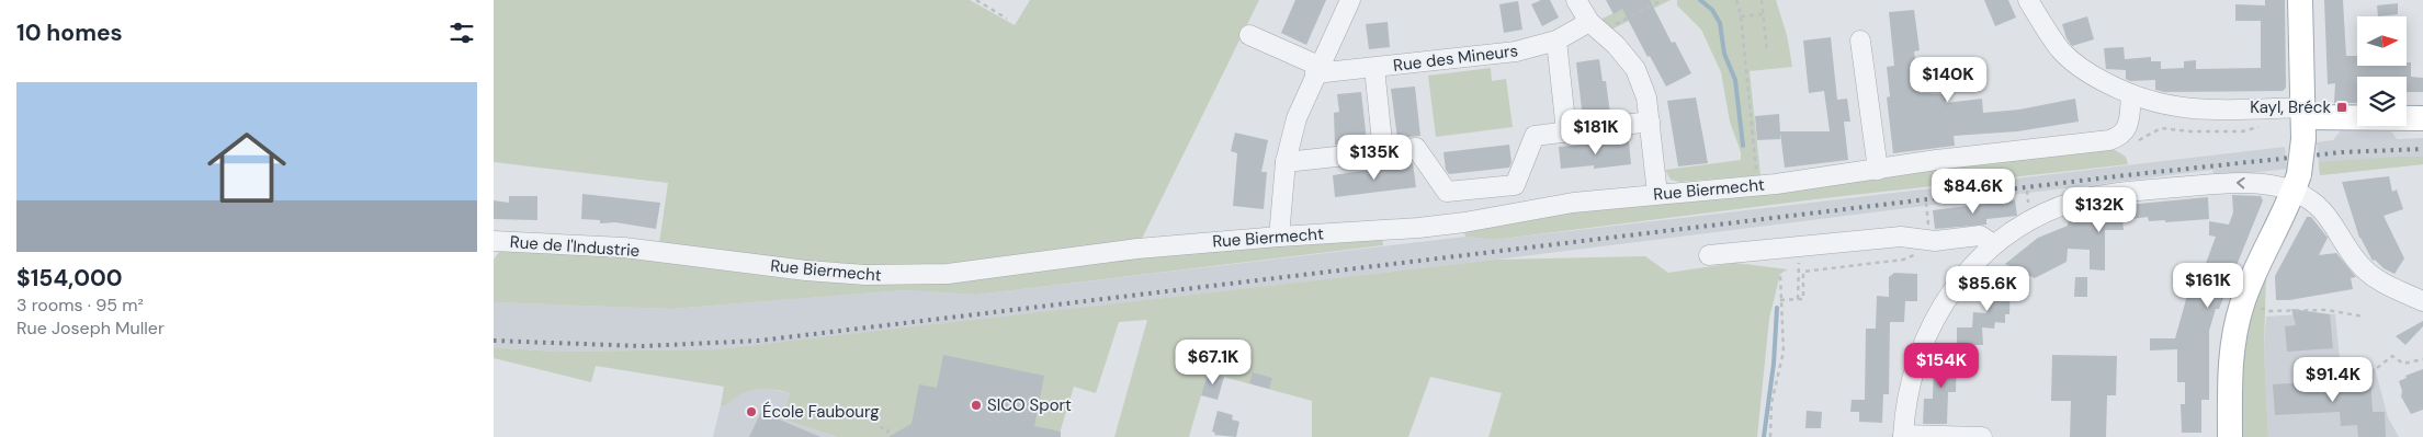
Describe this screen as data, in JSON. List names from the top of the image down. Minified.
{"streets":{"street":["Rue des Mineurs","Rue Biermecht","Rue de l'Industrie"]},"crossings":[["Rue Biermecht","Rue de l'Industrie"]],"places":{"transit":["Kayl, Bréck"],"other":["SICO Sport","École Faubourg"]},"north":"right","page":{"heading":"10 homes","price":["$140K","$181K","$135K","$84.6K","$132K","$161K","$85.6K","$67.1K","$154K","$91.4K"],"list":[{"name":"$154,000","note":"3 rooms · 95 m² · Rue Joseph Muller"}]}}
